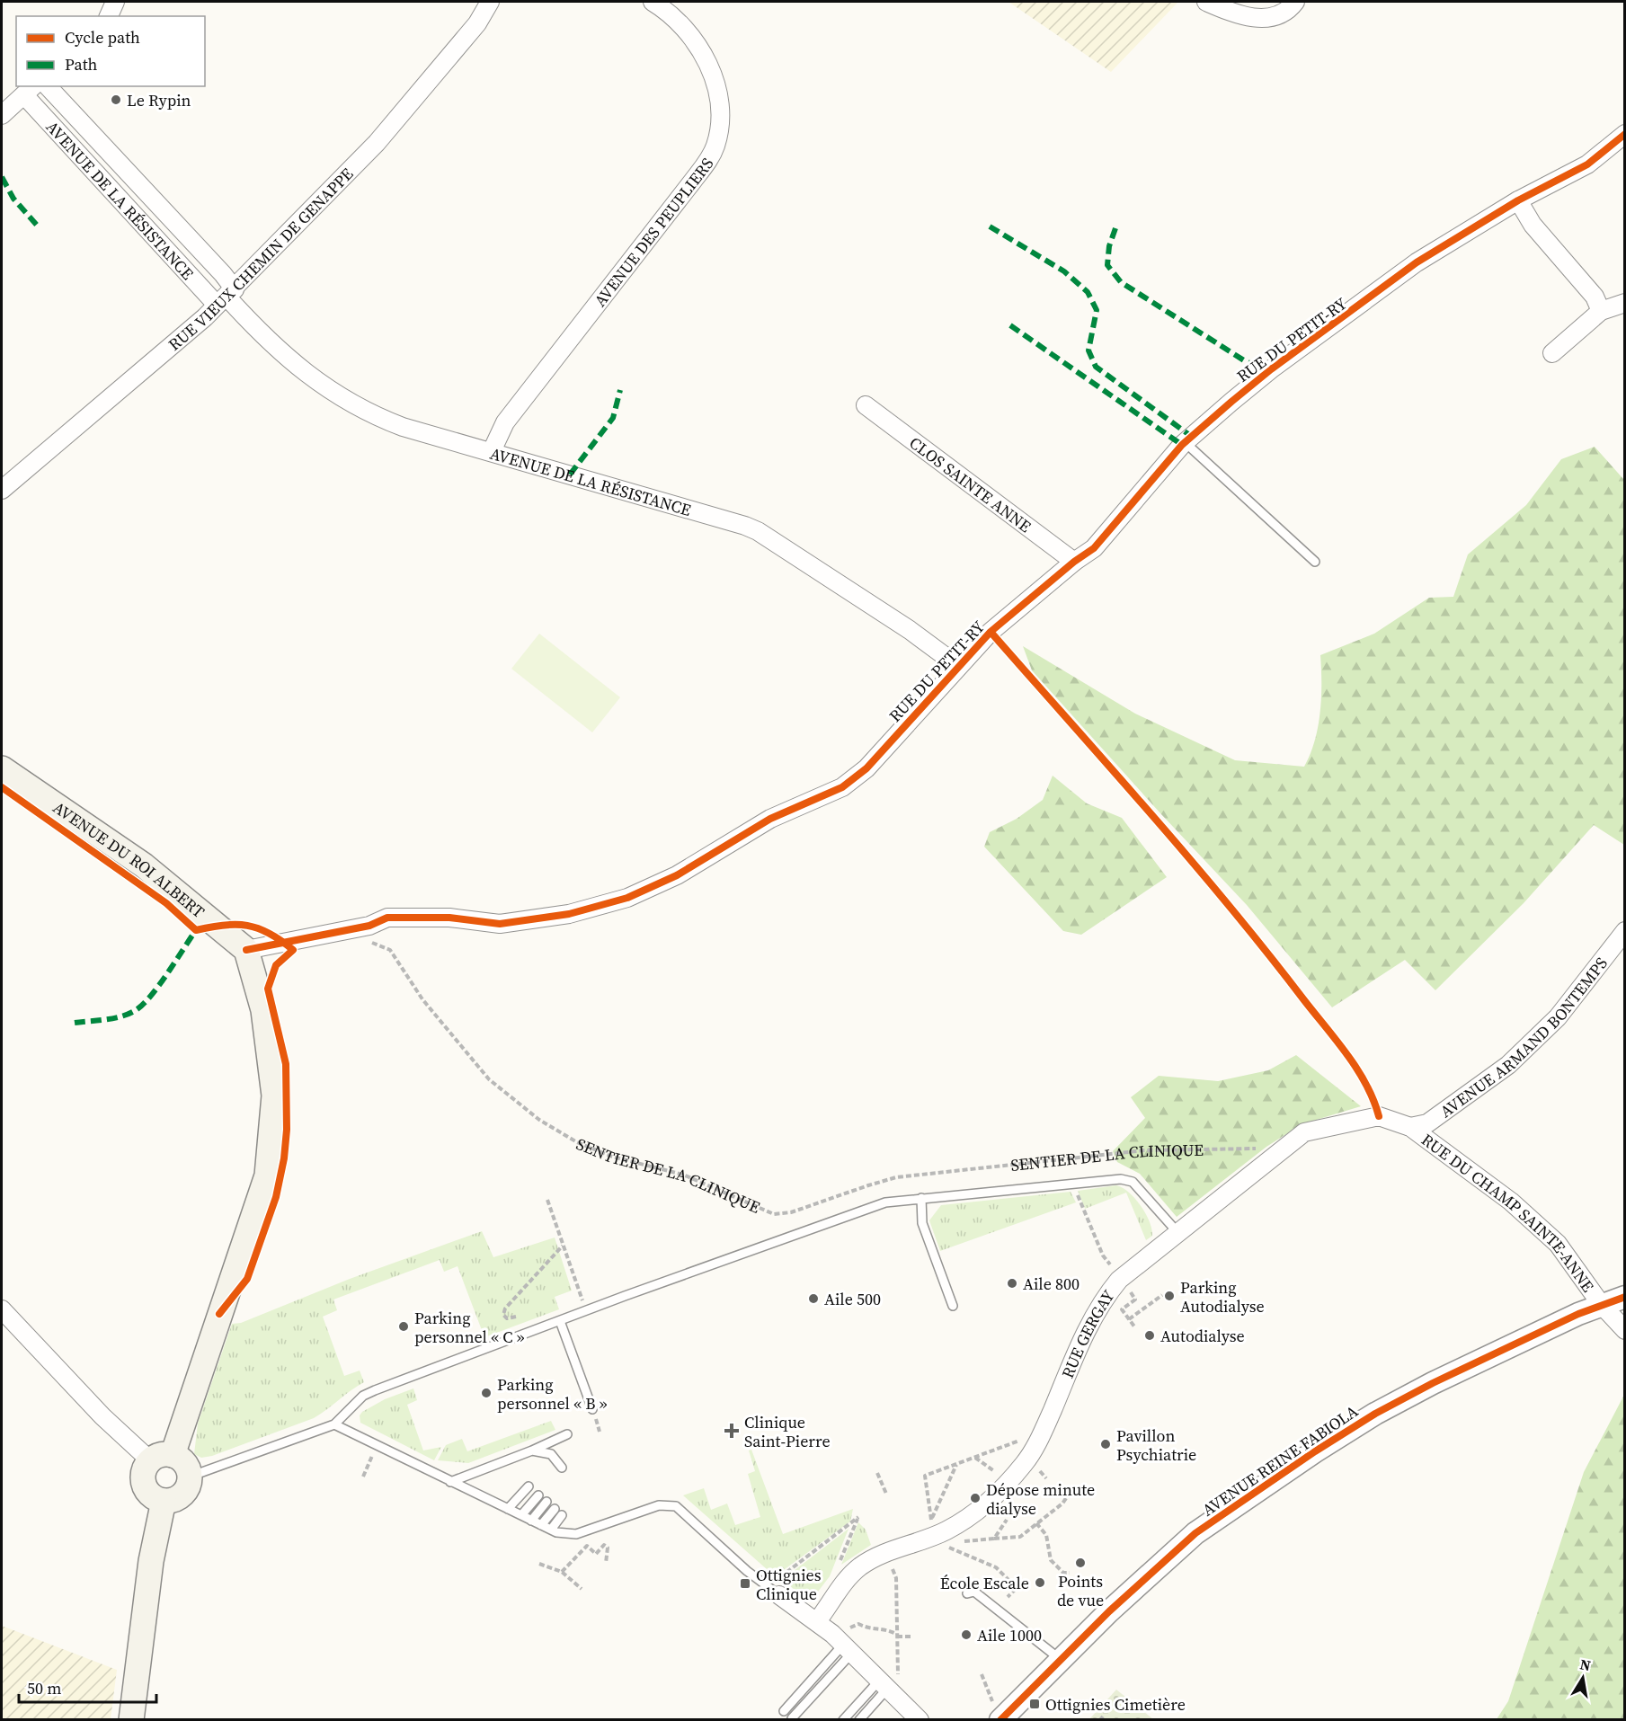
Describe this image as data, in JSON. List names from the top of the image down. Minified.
{"streets":{"main road":["AVENUE DU ROI ALBERT"],"street":["AVENUE DE LA RÉSISTANCE","AVENUE DES PEUPLIERS","RUE VIEUX CHEMIN DE GENAPPE","RUE DU PETIT-RY","CLOS SAINTE ANNE","AVENUE ARMAND BONTEMPS","RUE DU CHAMP SAINTE-ANNE","RUE GERGAY","AVENUE REINE FABIOLA"],"path":["SENTIER DE LA CLINIQUE"]},"crossings":[["AVENUE DE LA RÉSISTANCE","AVENUE DES PEUPLIERS"],["AVENUE DE LA RÉSISTANCE","RUE VIEUX CHEMIN DE GENAPPE"],["AVENUE DE LA RÉSISTANCE","RUE DU PETIT-RY"],["RUE DU PETIT-RY","CLOS SAINTE ANNE"],["RUE DU PETIT-RY","AVENUE DU ROI ALBERT"],["AVENUE ARMAND BONTEMPS","RUE DU CHAMP SAINTE-ANNE"],["AVENUE ARMAND BONTEMPS","RUE GERGAY"],["SENTIER DE LA CLINIQUE","RUE GERGAY"],["RUE DU CHAMP SAINTE-ANNE","RUE GERGAY"],["RUE DU CHAMP SAINTE-ANNE","AVENUE REINE FABIOLA"]],"places":{"other":["Le Rypin","Aile 800","Parking Autodialyse","Aile 500","Parking personnel « C »","Autodialyse","Parking personnel « B »","Pavillon Psychiatrie","Dépose minute dialyse","Points de vue","École Escale","Aile 1000"],"health":["Clinique Saint-Pierre"],"transit":["Ottignies Clinique","Ottignies Cimetière"]},"legend":["Cycle path","Path"],"scale_bar":"50 m","north":"top"}
